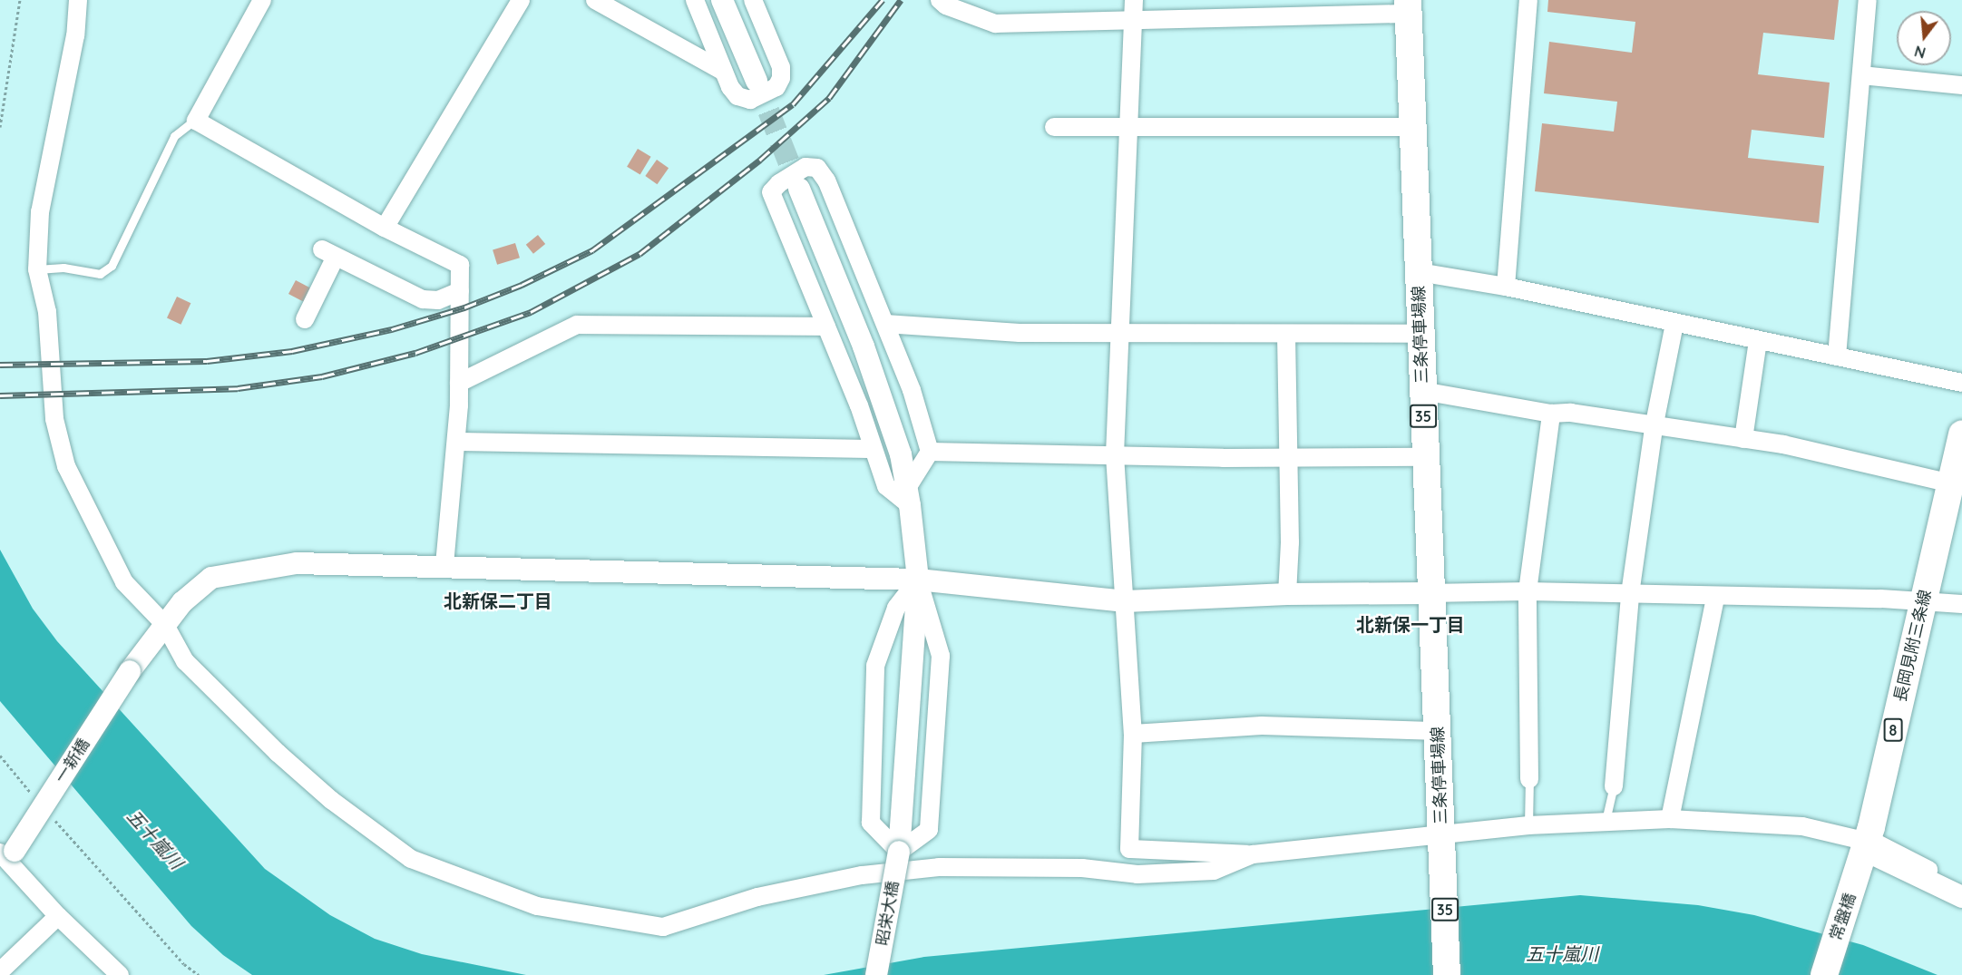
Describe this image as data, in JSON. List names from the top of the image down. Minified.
{"streets":{"main road":["三条停車場線","35","長岡見附三条線","8","常盤橋"],"street":["一新橋","昭栄大橋"]},"crossings":[["三条停車場線","35"],["三条停車場線","一新橋"],["長岡見附三条線","常盤橋"],["一新橋","昭栄大橋"]],"districts":["北新保二丁目","北新保一丁目"],"water":["五十嵐川"],"north":"bottom"}
